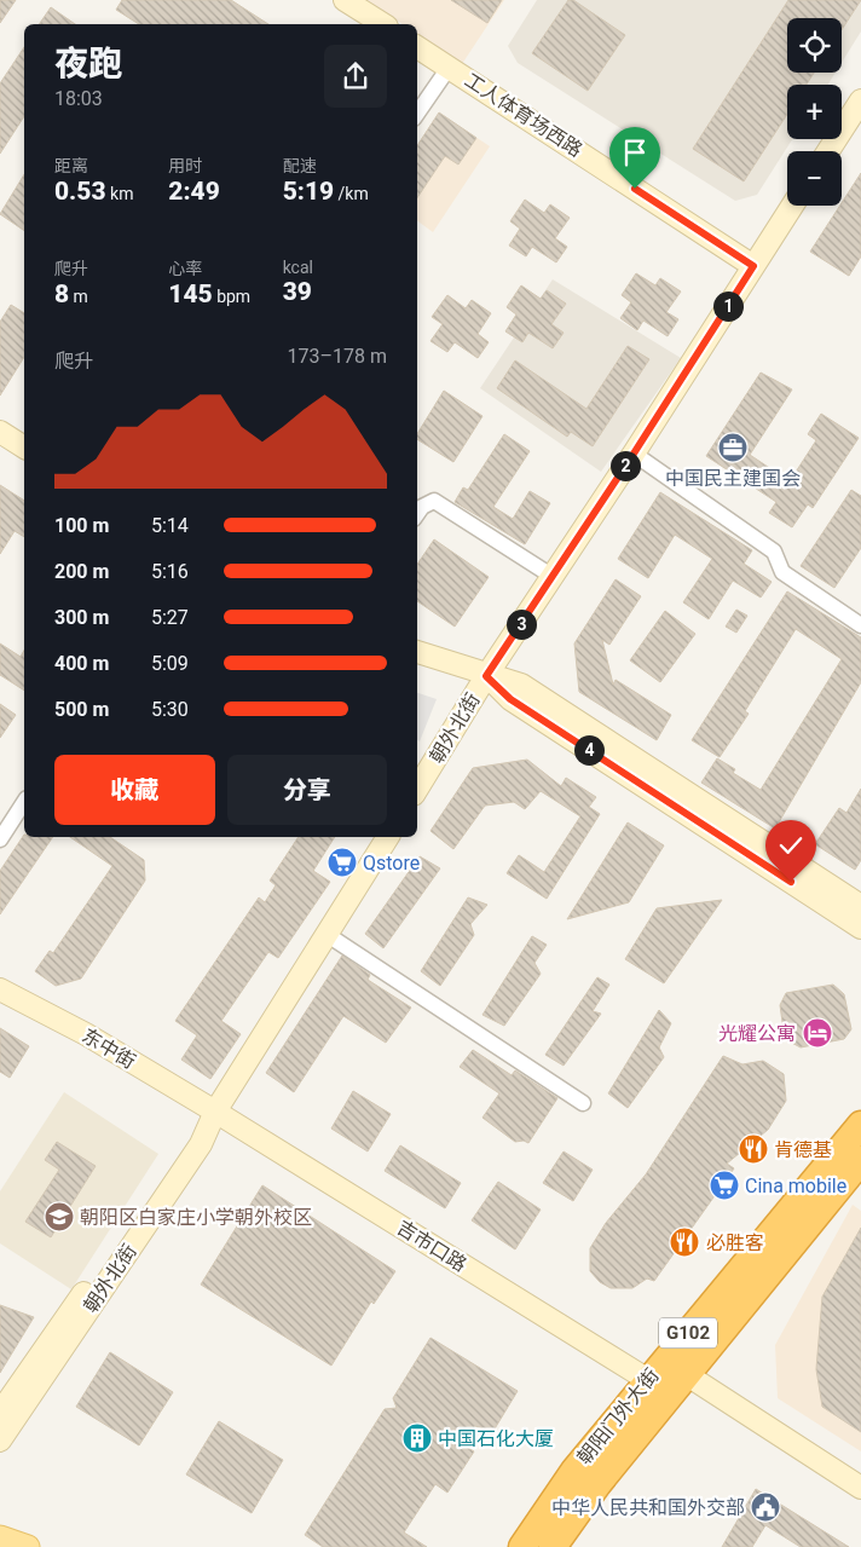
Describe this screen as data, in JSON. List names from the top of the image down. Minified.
{"streets":{"highway":["G102","朝阳门外大街"],"street":["工人体育场西路","朝外北街","东中街","吉市口路"]},"crossings":[["工人体育场西路","朝外北街"],["朝外北街","东中街"],["朝外北街","吉市口路"],["东中街","吉市口路"],["吉市口路","朝阳门外大街"]],"places":{"office":["中国民主建国会"],"supermarket":["Qstore","Cina mobile"],"hotel":["光耀公寓"],"restaurant":["肯德基","必胜客"],"school or university":["朝阳区白家庄小学朝外校区"],"building":["中国石化大厦"],"public building":["中华人民共和国外交部"]},"page":{"map_buttons":["+","−"],"heading":["夜跑","18:03"],"stats":[["距离","0.53 km"],["用时","2:49"],["配速","5:19 /km"],["爬升","8 m"],["心率","145 bpm"],["kcal","39"]],"pins":["1","2","3","4"],"chart":["爬升","173–178 m"],"list":[{"name":"100 m","note":"5:14"},{"name":"200 m","note":"5:16"},{"name":"300 m","note":"5:27"},{"name":"400 m","note":"5:09"},{"name":"500 m","note":"5:30"}],"buttons":["收藏","分享"]}}
